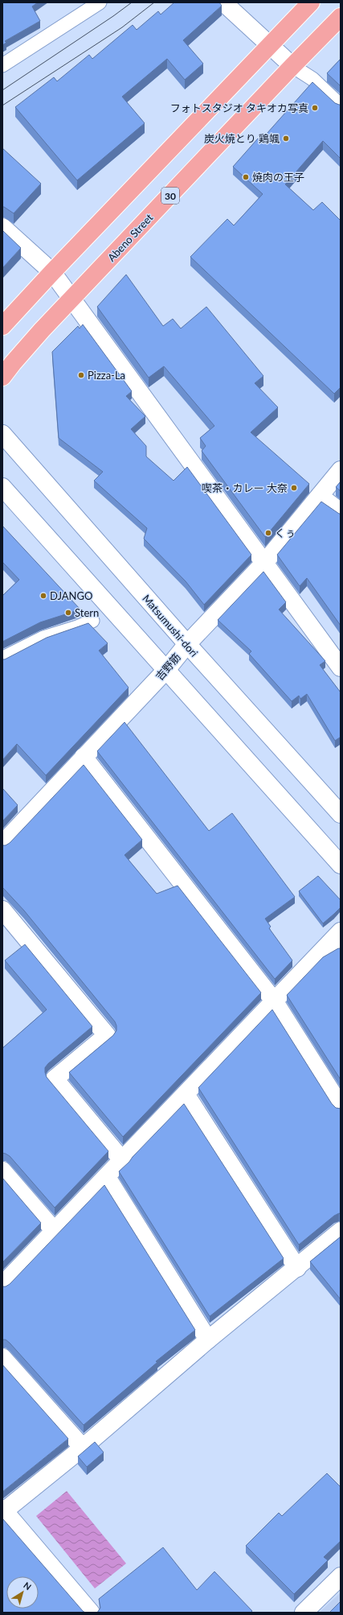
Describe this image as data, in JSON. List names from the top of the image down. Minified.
{"streets":{"main road":["30","Abeno Street"],"street":["Matsumushi-dori","吉野筋"]},"crossings":[["Matsumushi-dori","吉野筋"]],"places":["フォトスタジオ タキオカ写真","炭火焼とり 鶏颯","焼肉の王子","Pizza-La","喫茶・カレー 大奈","くぅ","DJANGO","Stern"],"north":"top right"}
